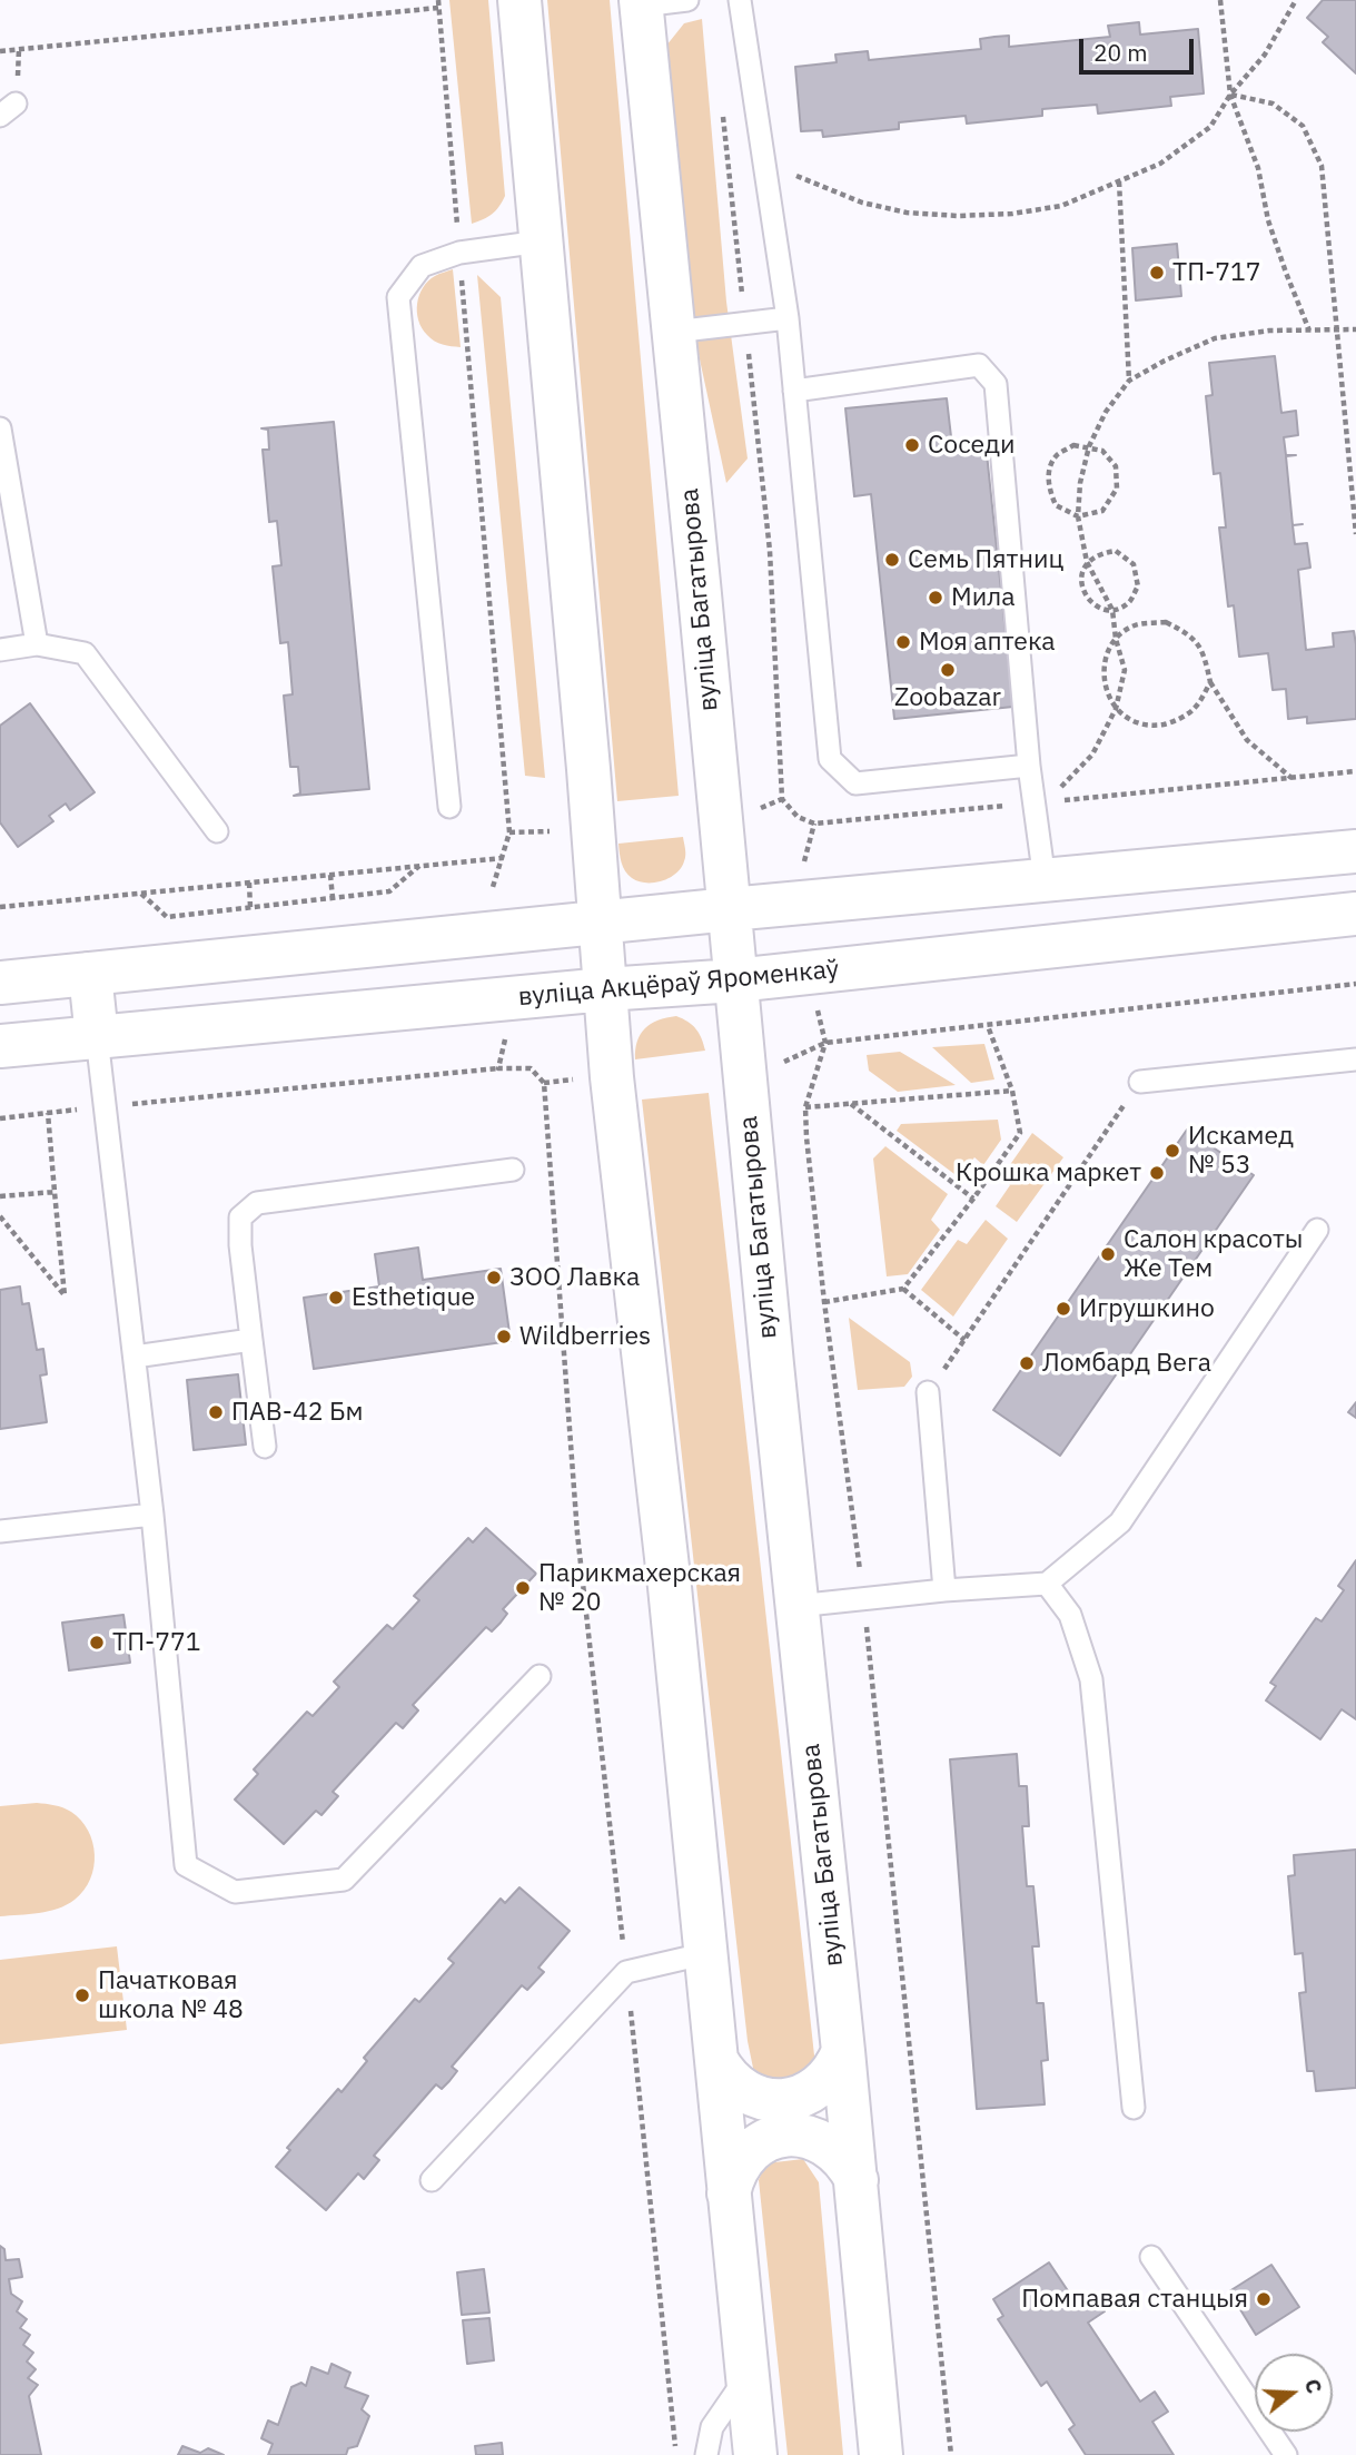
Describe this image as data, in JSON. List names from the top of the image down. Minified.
{"streets":{"street":["вуліца Багатырова","вуліца Акцёраў Яроменкаў"]},"crossings":[["вуліца Багатырова","вуліца Акцёраў Яроменкаў"]],"places":["ТП-717","Соседи","Семь Пятниц","Мила","Моя аптека","Zoobazar","Искамед № 53","Крошка маркет","Салон красоты Же Тем","ЗОО Лавка","Esthetique","Игрушкино","Wildberries","Ломбард Вега","ПАВ-42 Бм","Парикмахерская № 20","ТП-771","Пачатковая школа № 48","Помпавая станцыя"],"scale_bar":"20 m","north":"right"}
